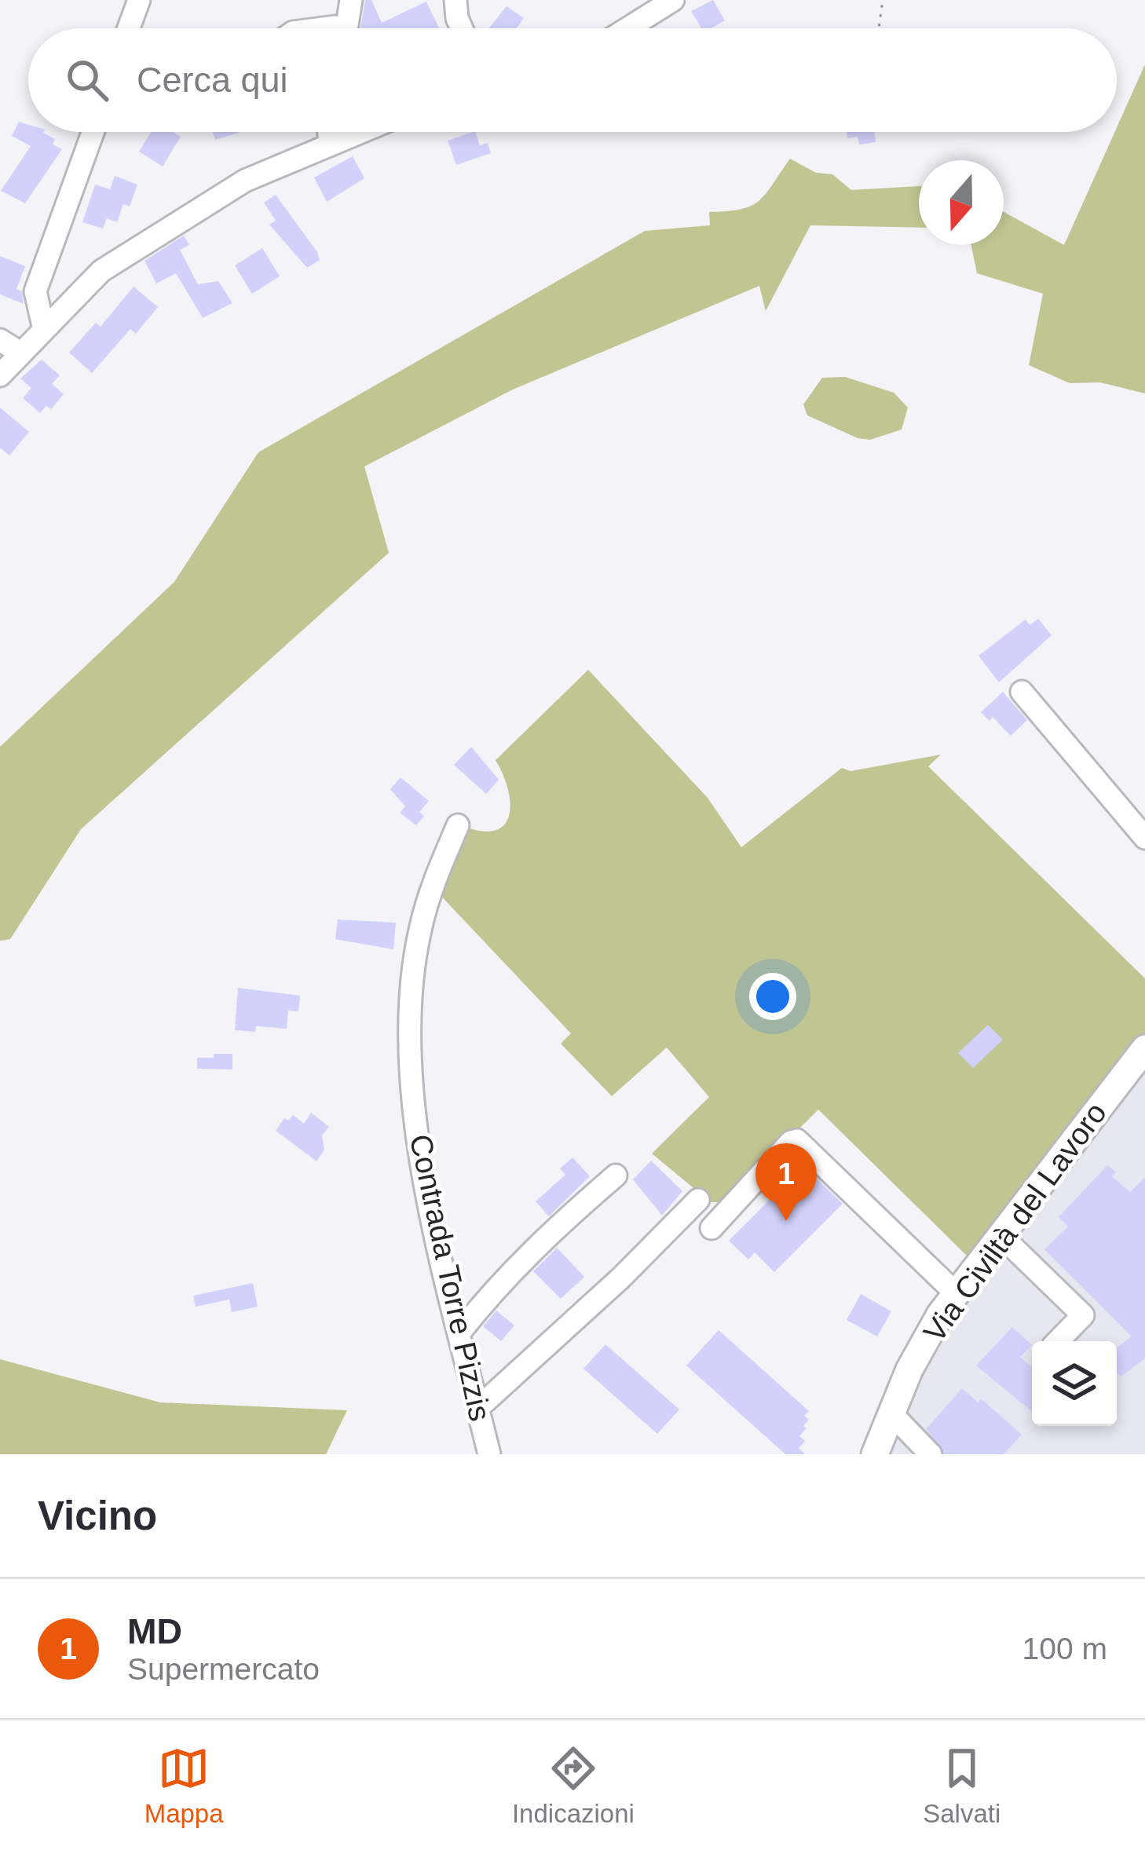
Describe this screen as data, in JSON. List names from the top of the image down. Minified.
{"streets":{"main road":["Via Civiltà del Lavoro"],"street":["Contrada Torre Pizzis"]},"north":"bottom","page":{"search":"Cerca qui","pins":"1","heading":"Vicino","list":[{"mark":"1","name":"MD","note":"Supermercato","value":"100 m"}],"nav":["Mappa","Indicazioni","Salvati"]}}
